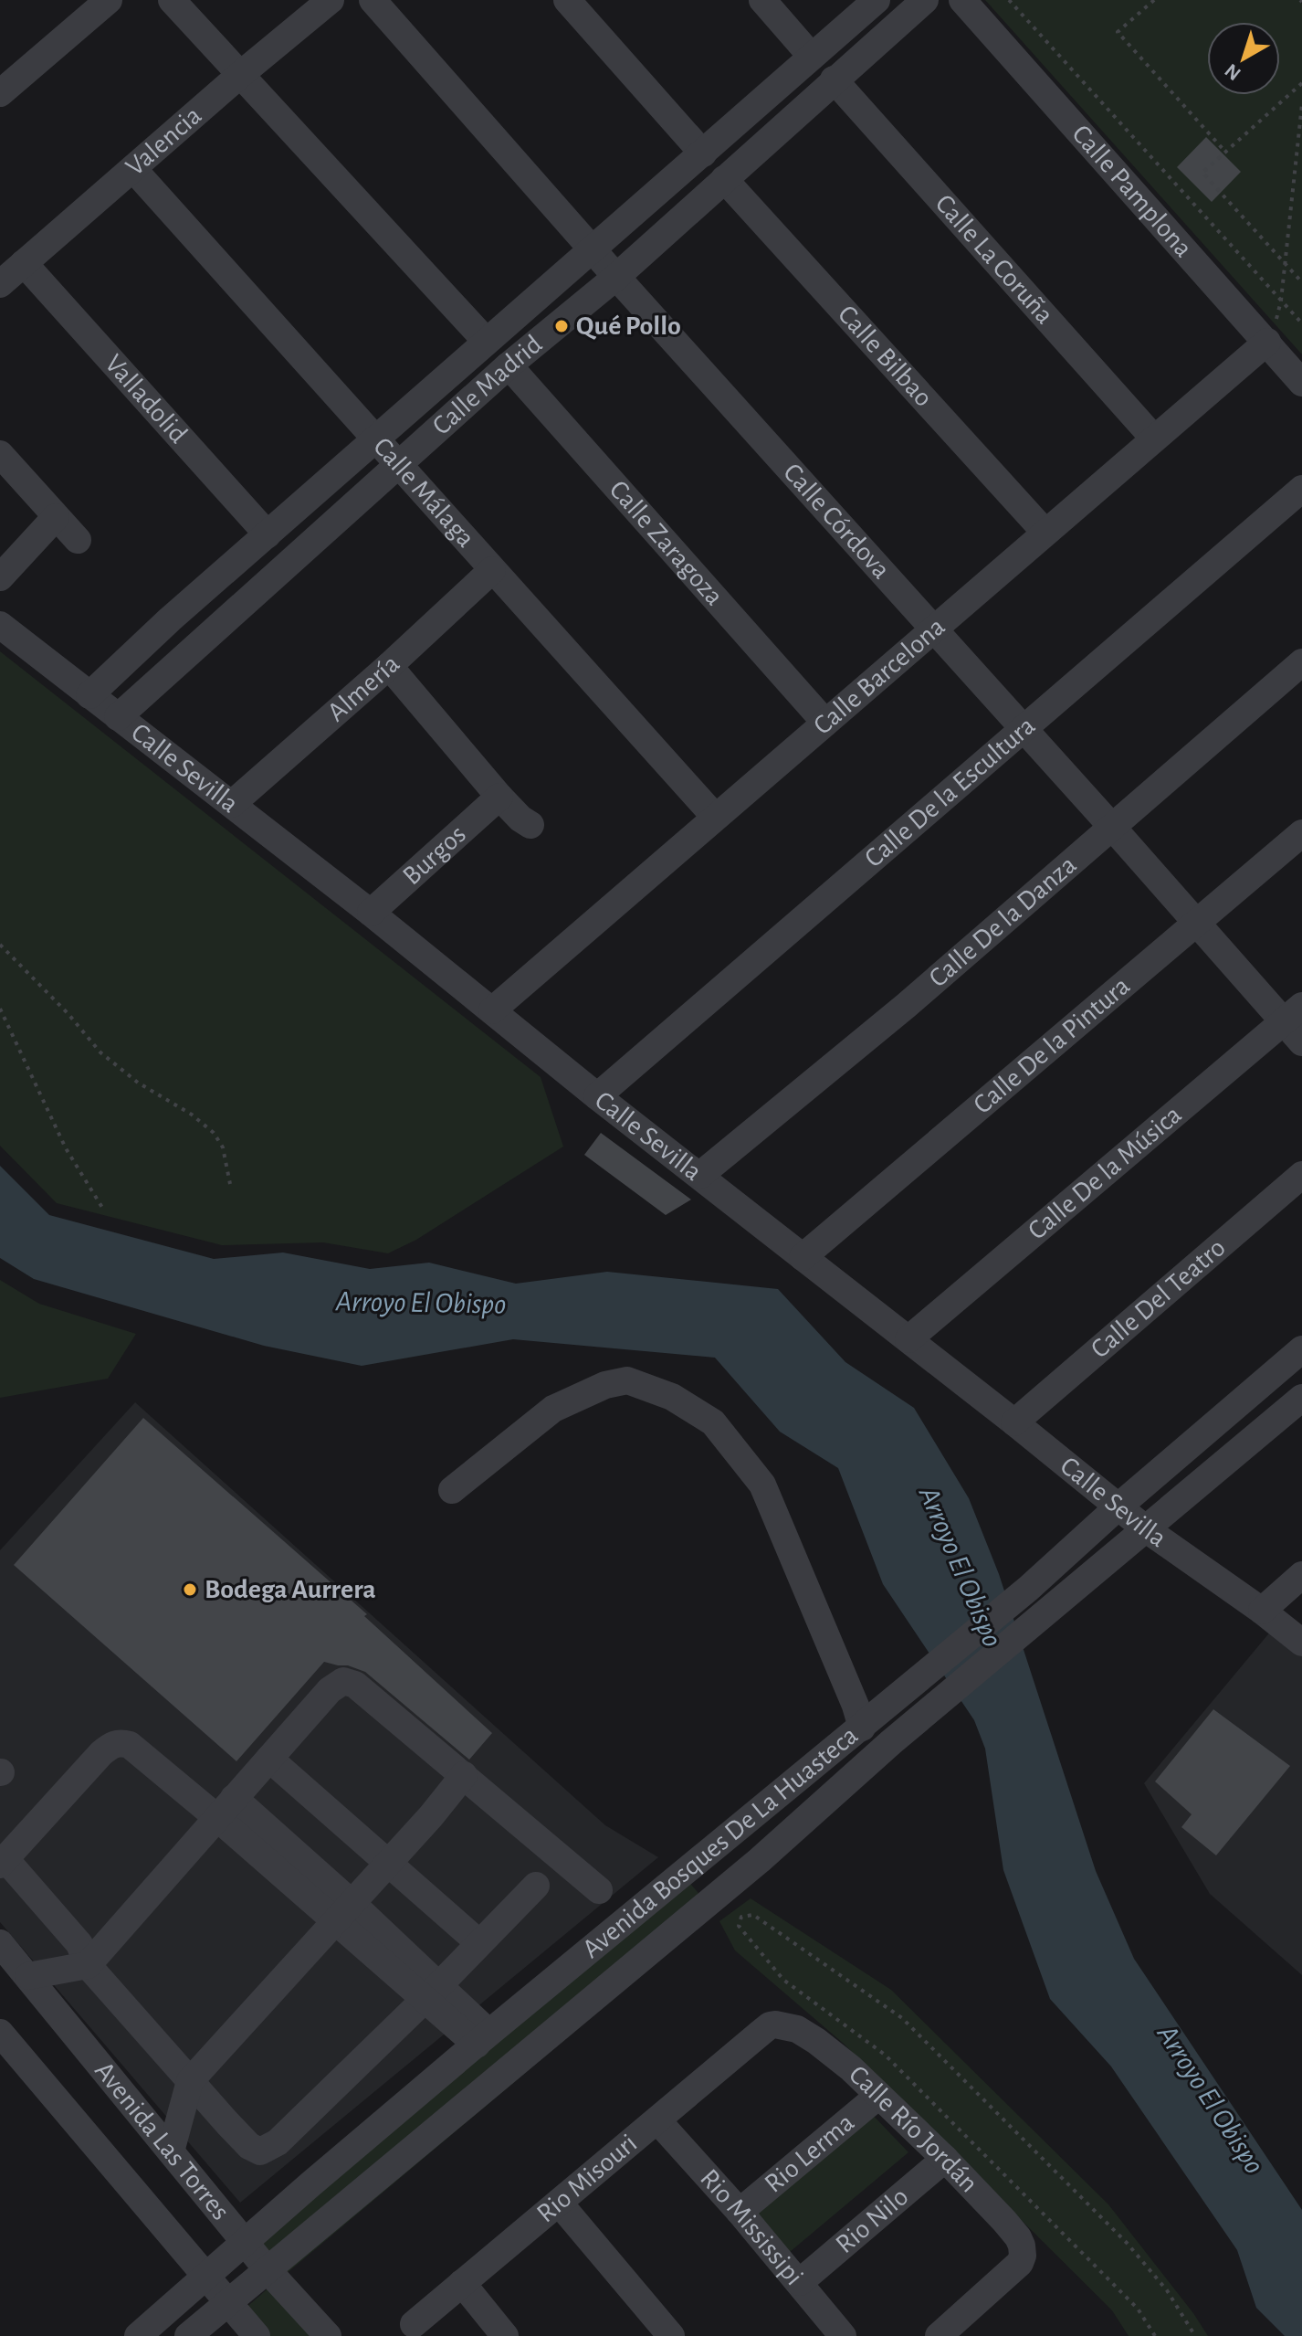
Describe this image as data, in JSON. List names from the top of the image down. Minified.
{"streets":{"street":["Valencia","Calle Pamplona","Calle La Coruña","Calle Bilbao","Calle Madrid","Valladolid","Calle Málaga","Calle Córdova","Calle Zaragoza","Calle Barcelona","Almería","Calle Sevilla","Calle De la Escultura","Burgos","Calle De la Danza","Calle De la Pintura","Calle De la Música","Calle Del Teatro","Avenida Bosques De La Huasteca","Calle Río Jordán","Avenida Las Torres","Rio Lerma","Rio Misouri","Rio Nilo","Rio Mississipi"]},"crossings":[["Valencia","Valladolid"],["Valencia","Calle Málaga"],["Calle Pamplona","Calle Barcelona"],["Calle La Coruña","Calle Madrid"],["Calle La Coruña","Calle Barcelona"],["Calle Bilbao","Calle Madrid"],["Calle Bilbao","Calle Barcelona"],["Calle Madrid","Valladolid"],["Calle Madrid","Calle Málaga"],["Calle Madrid","Calle Córdova"],["Calle Madrid","Calle Zaragoza"],["Calle Madrid","Calle Sevilla"],["Calle Málaga","Calle Barcelona"],["Calle Málaga","Almería"],["Calle Córdova","Calle Barcelona"],["Calle Córdova","Calle De la Escultura"],["Calle Córdova","Calle De la Danza"],["Calle Córdova","Calle De la Pintura"],["Calle Córdova","Calle De la Música"],["Calle Zaragoza","Calle Barcelona"],["Calle Barcelona","Calle Sevilla"],["Almería","Calle Sevilla"],["Calle Sevilla","Calle De la Escultura"],["Calle Sevilla","Burgos"],["Calle Sevilla","Calle De la Danza"],["Calle Sevilla","Calle De la Pintura"],["Calle Sevilla","Calle De la Música"],["Calle Sevilla","Calle Del Teatro"],["Calle Sevilla","Avenida Bosques De La Huasteca"],["Avenida Bosques De La Huasteca","Avenida Las Torres"],["Calle Río Jordán","Rio Lerma"],["Calle Río Jordán","Rio Misouri"],["Calle Río Jordán","Rio Nilo"],["Rio Lerma","Rio Mississipi"],["Rio Misouri","Rio Mississipi"],["Rio Nilo","Rio Mississipi"]],"water":["Arroyo El Obispo"],"places":["Qué Pollo","Bodega Aurrera"],"north":"bottom left"}
